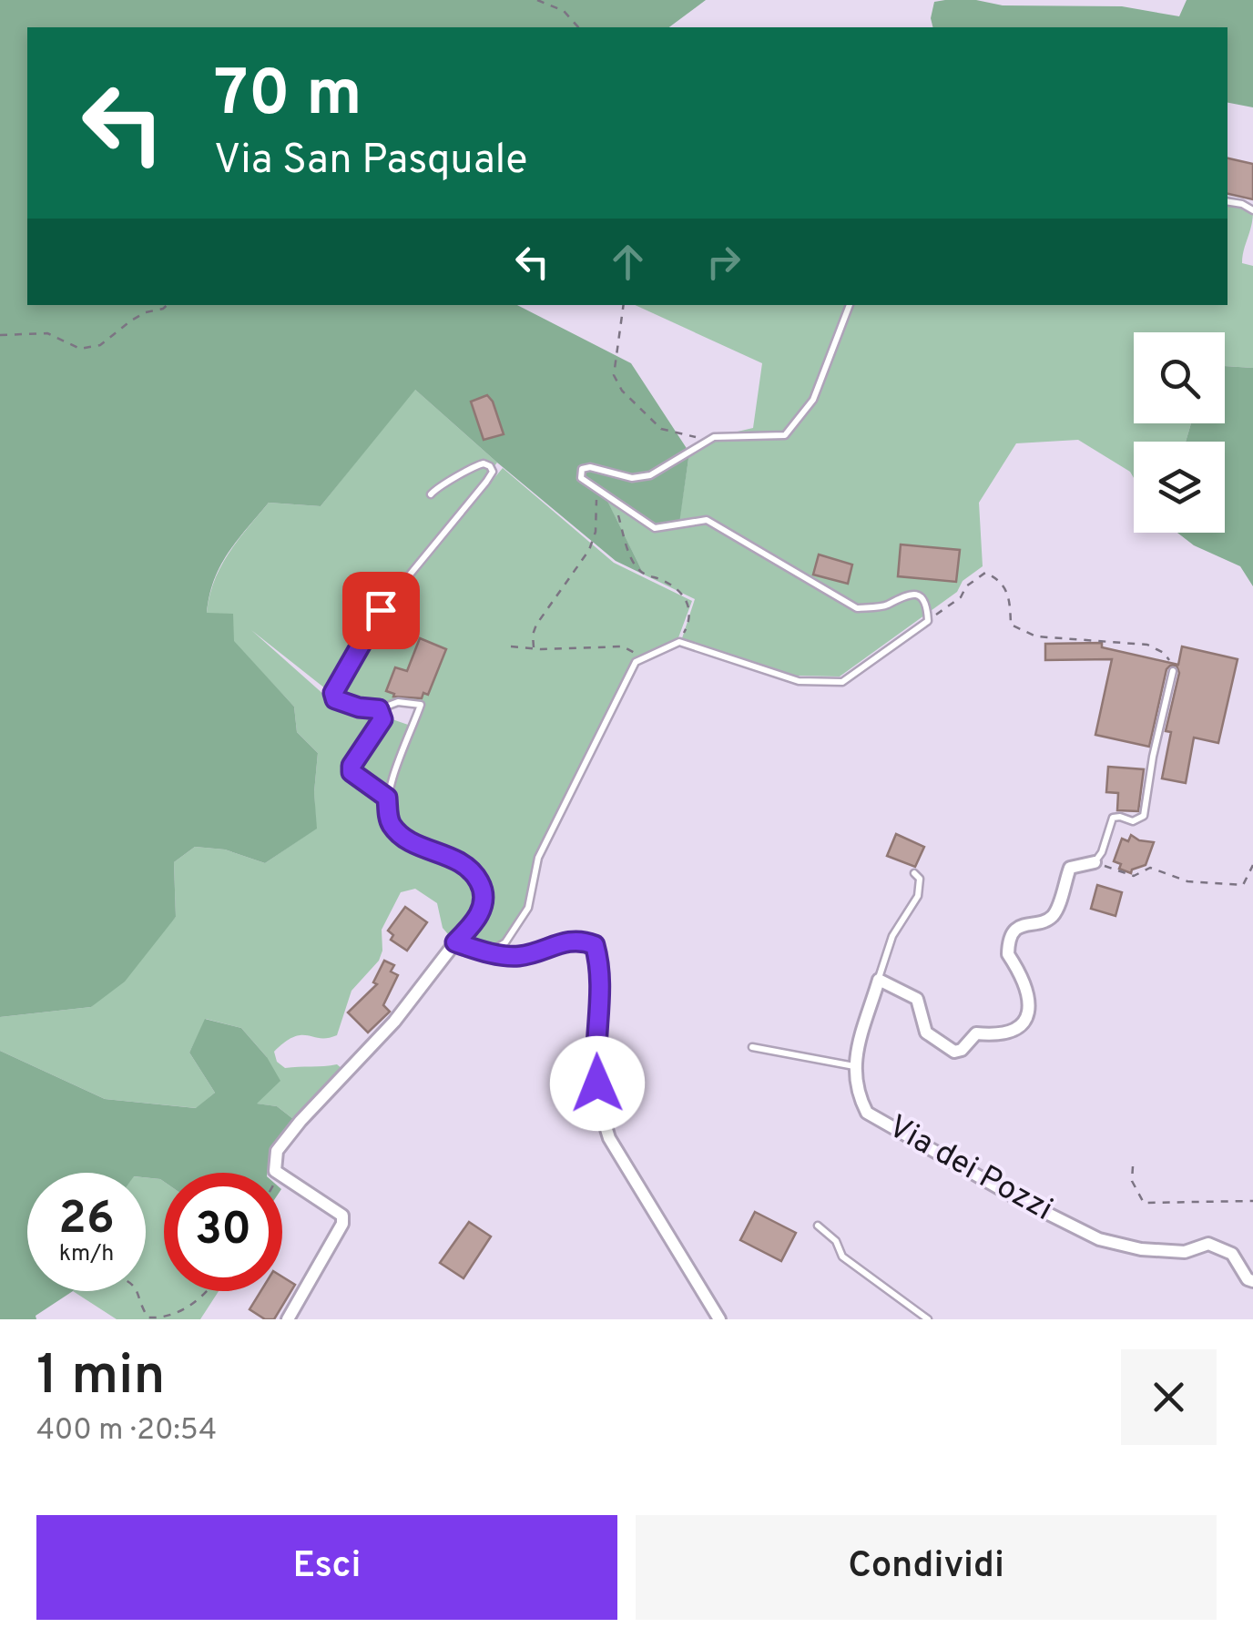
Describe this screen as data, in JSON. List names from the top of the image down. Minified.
{"streets":{"street":["Via dei Pozzi"]},"page":{"turn":["70 m","Via San Pasquale"],"speed":"26 km/h","limit":"30","heading":["1 min","400 m · 20:54"],"buttons":["Esci","Condividi"]}}
